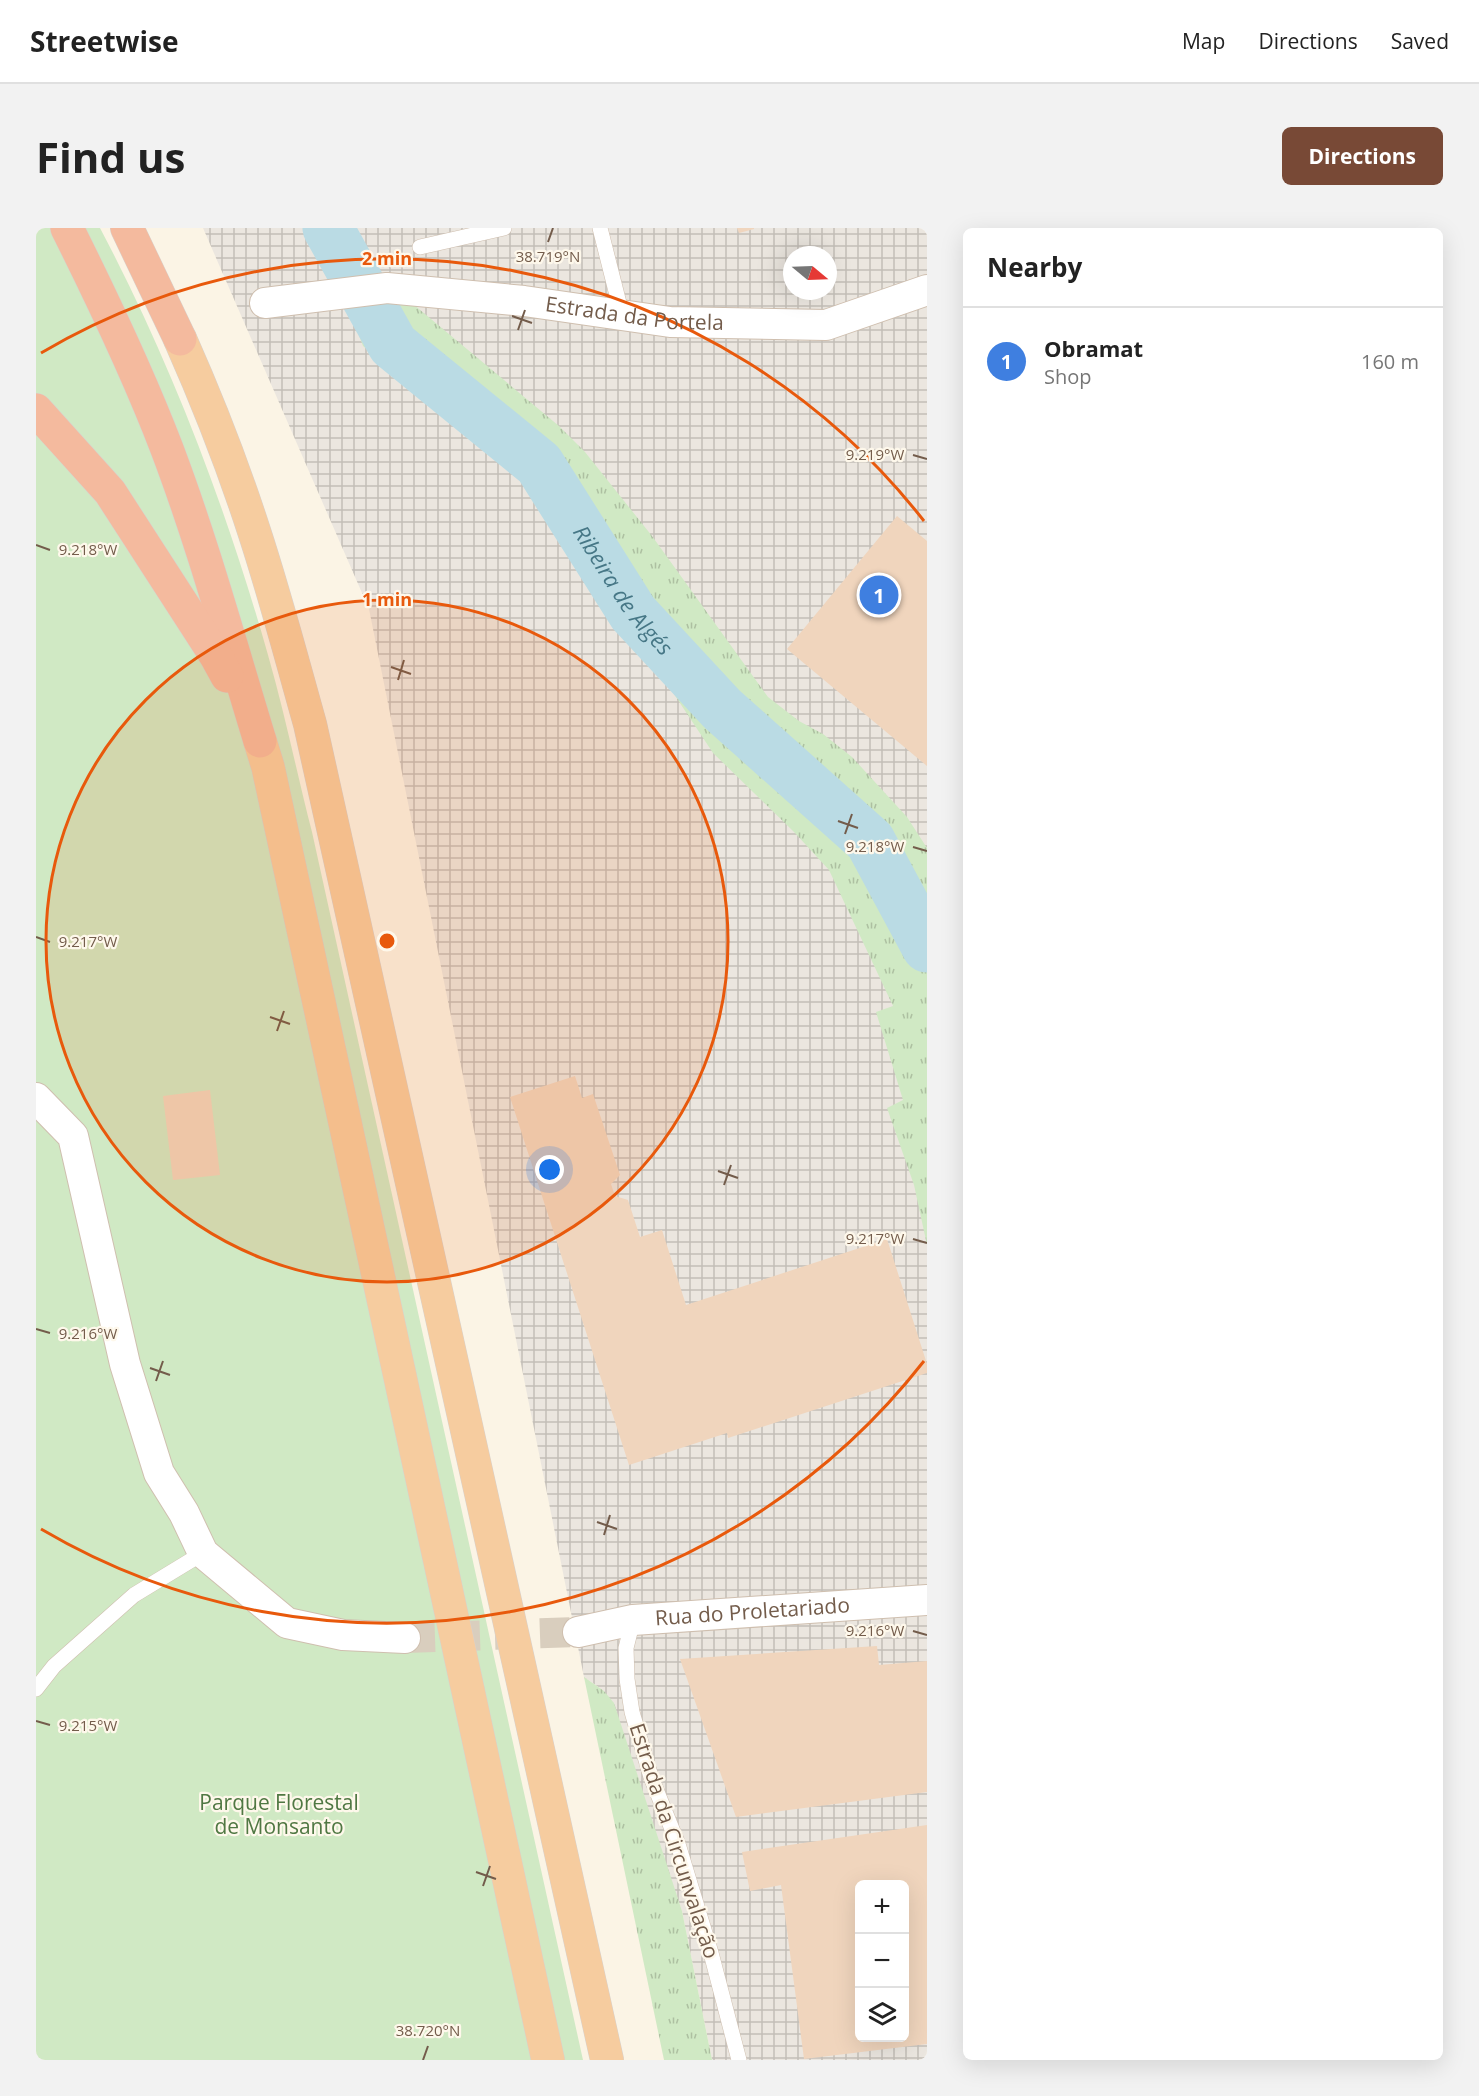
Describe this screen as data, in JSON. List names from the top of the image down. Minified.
{"streets":{"street":["Estrada da Portela","Rua do Proletariado"],"lane":["Estrada da Circunvalação"]},"crossings":[["Rua do Proletariado","Estrada da Circunvalação"]],"water":["Ribeira de Algés"],"parks":["Parque Florestal de Monsanto"],"north":"right","page":{"header":"Streetwise","nav":["Map","Directions","Saved"],"buttons":"Directions","title":"Find us","heading":"Nearby","list":[{"mark":"1","name":"Obramat","note":"Shop","value":"160 m"}],"pins":"1","map_buttons":["+","−"]},"coordinates":["38.719°N","9.219°W","9.218°W","9.217°W","9.216°W","9.215°W","38.720°N"],"rings":["2 min","1 min"]}
